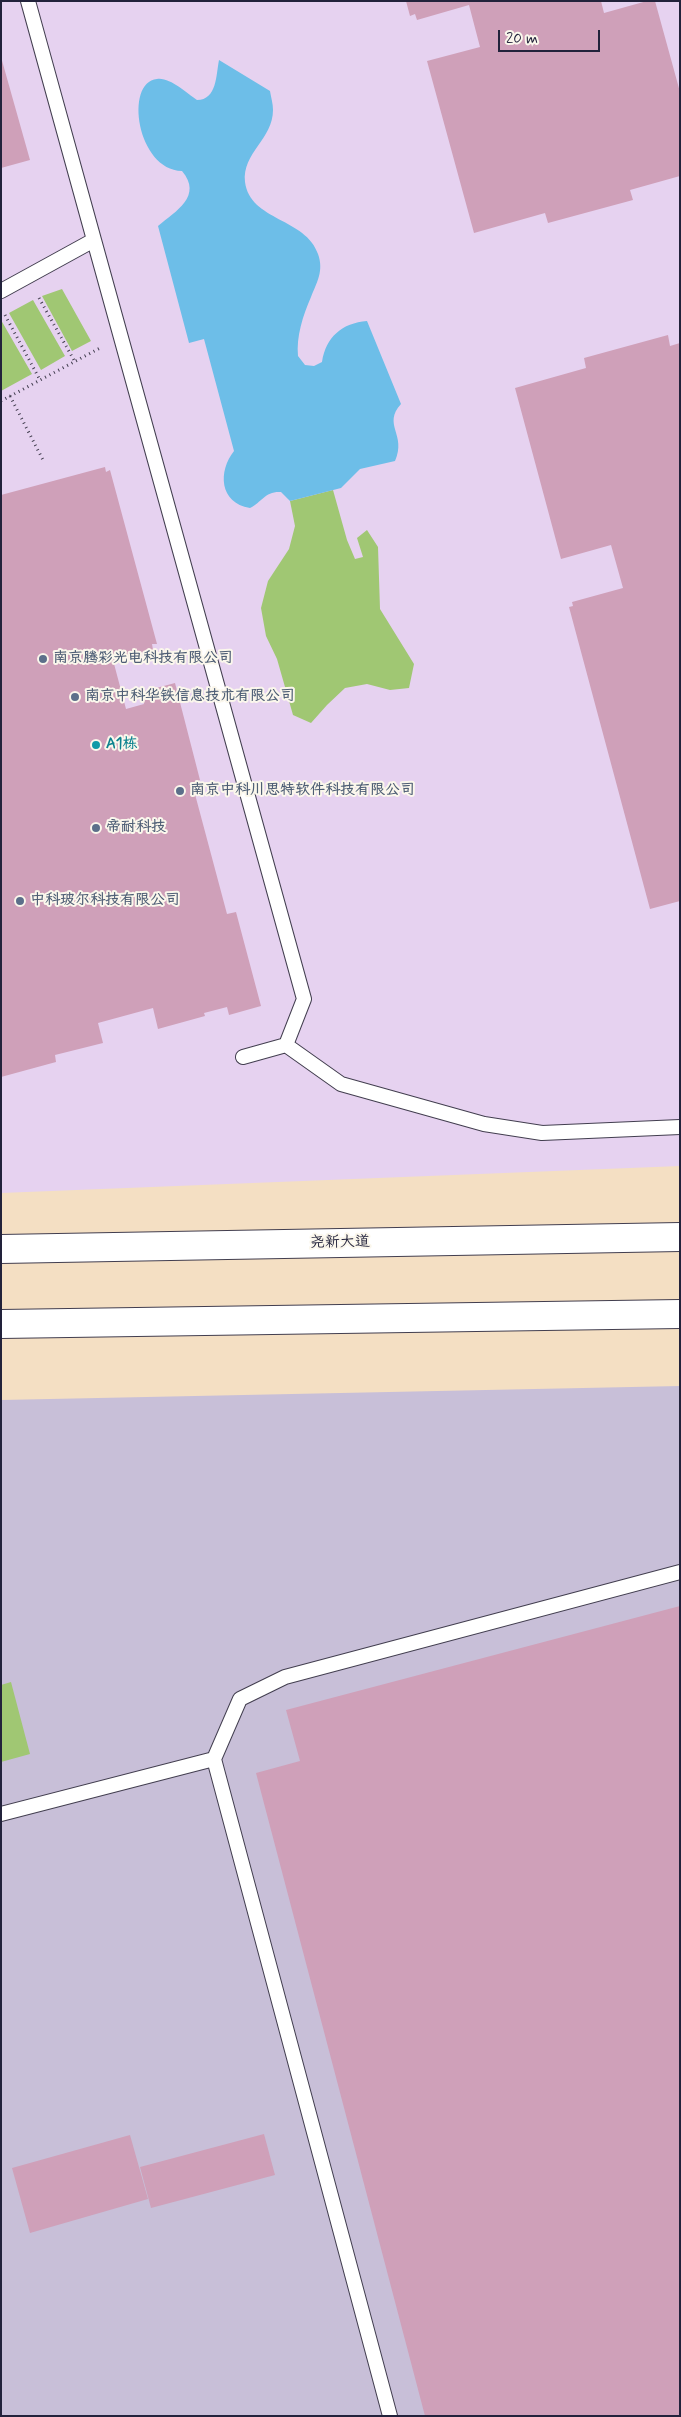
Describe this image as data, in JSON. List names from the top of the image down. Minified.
{"streets":{"main road":["尧新大道"]},"places":["南京腾彩光电科技有限公司","南京中科华铁信息技术有限公司","A1栋","南京中科川思特软件科技有限公司","帝耐科技","中科玻尔科技有限公司"],"scale_bar":"20 m"}
